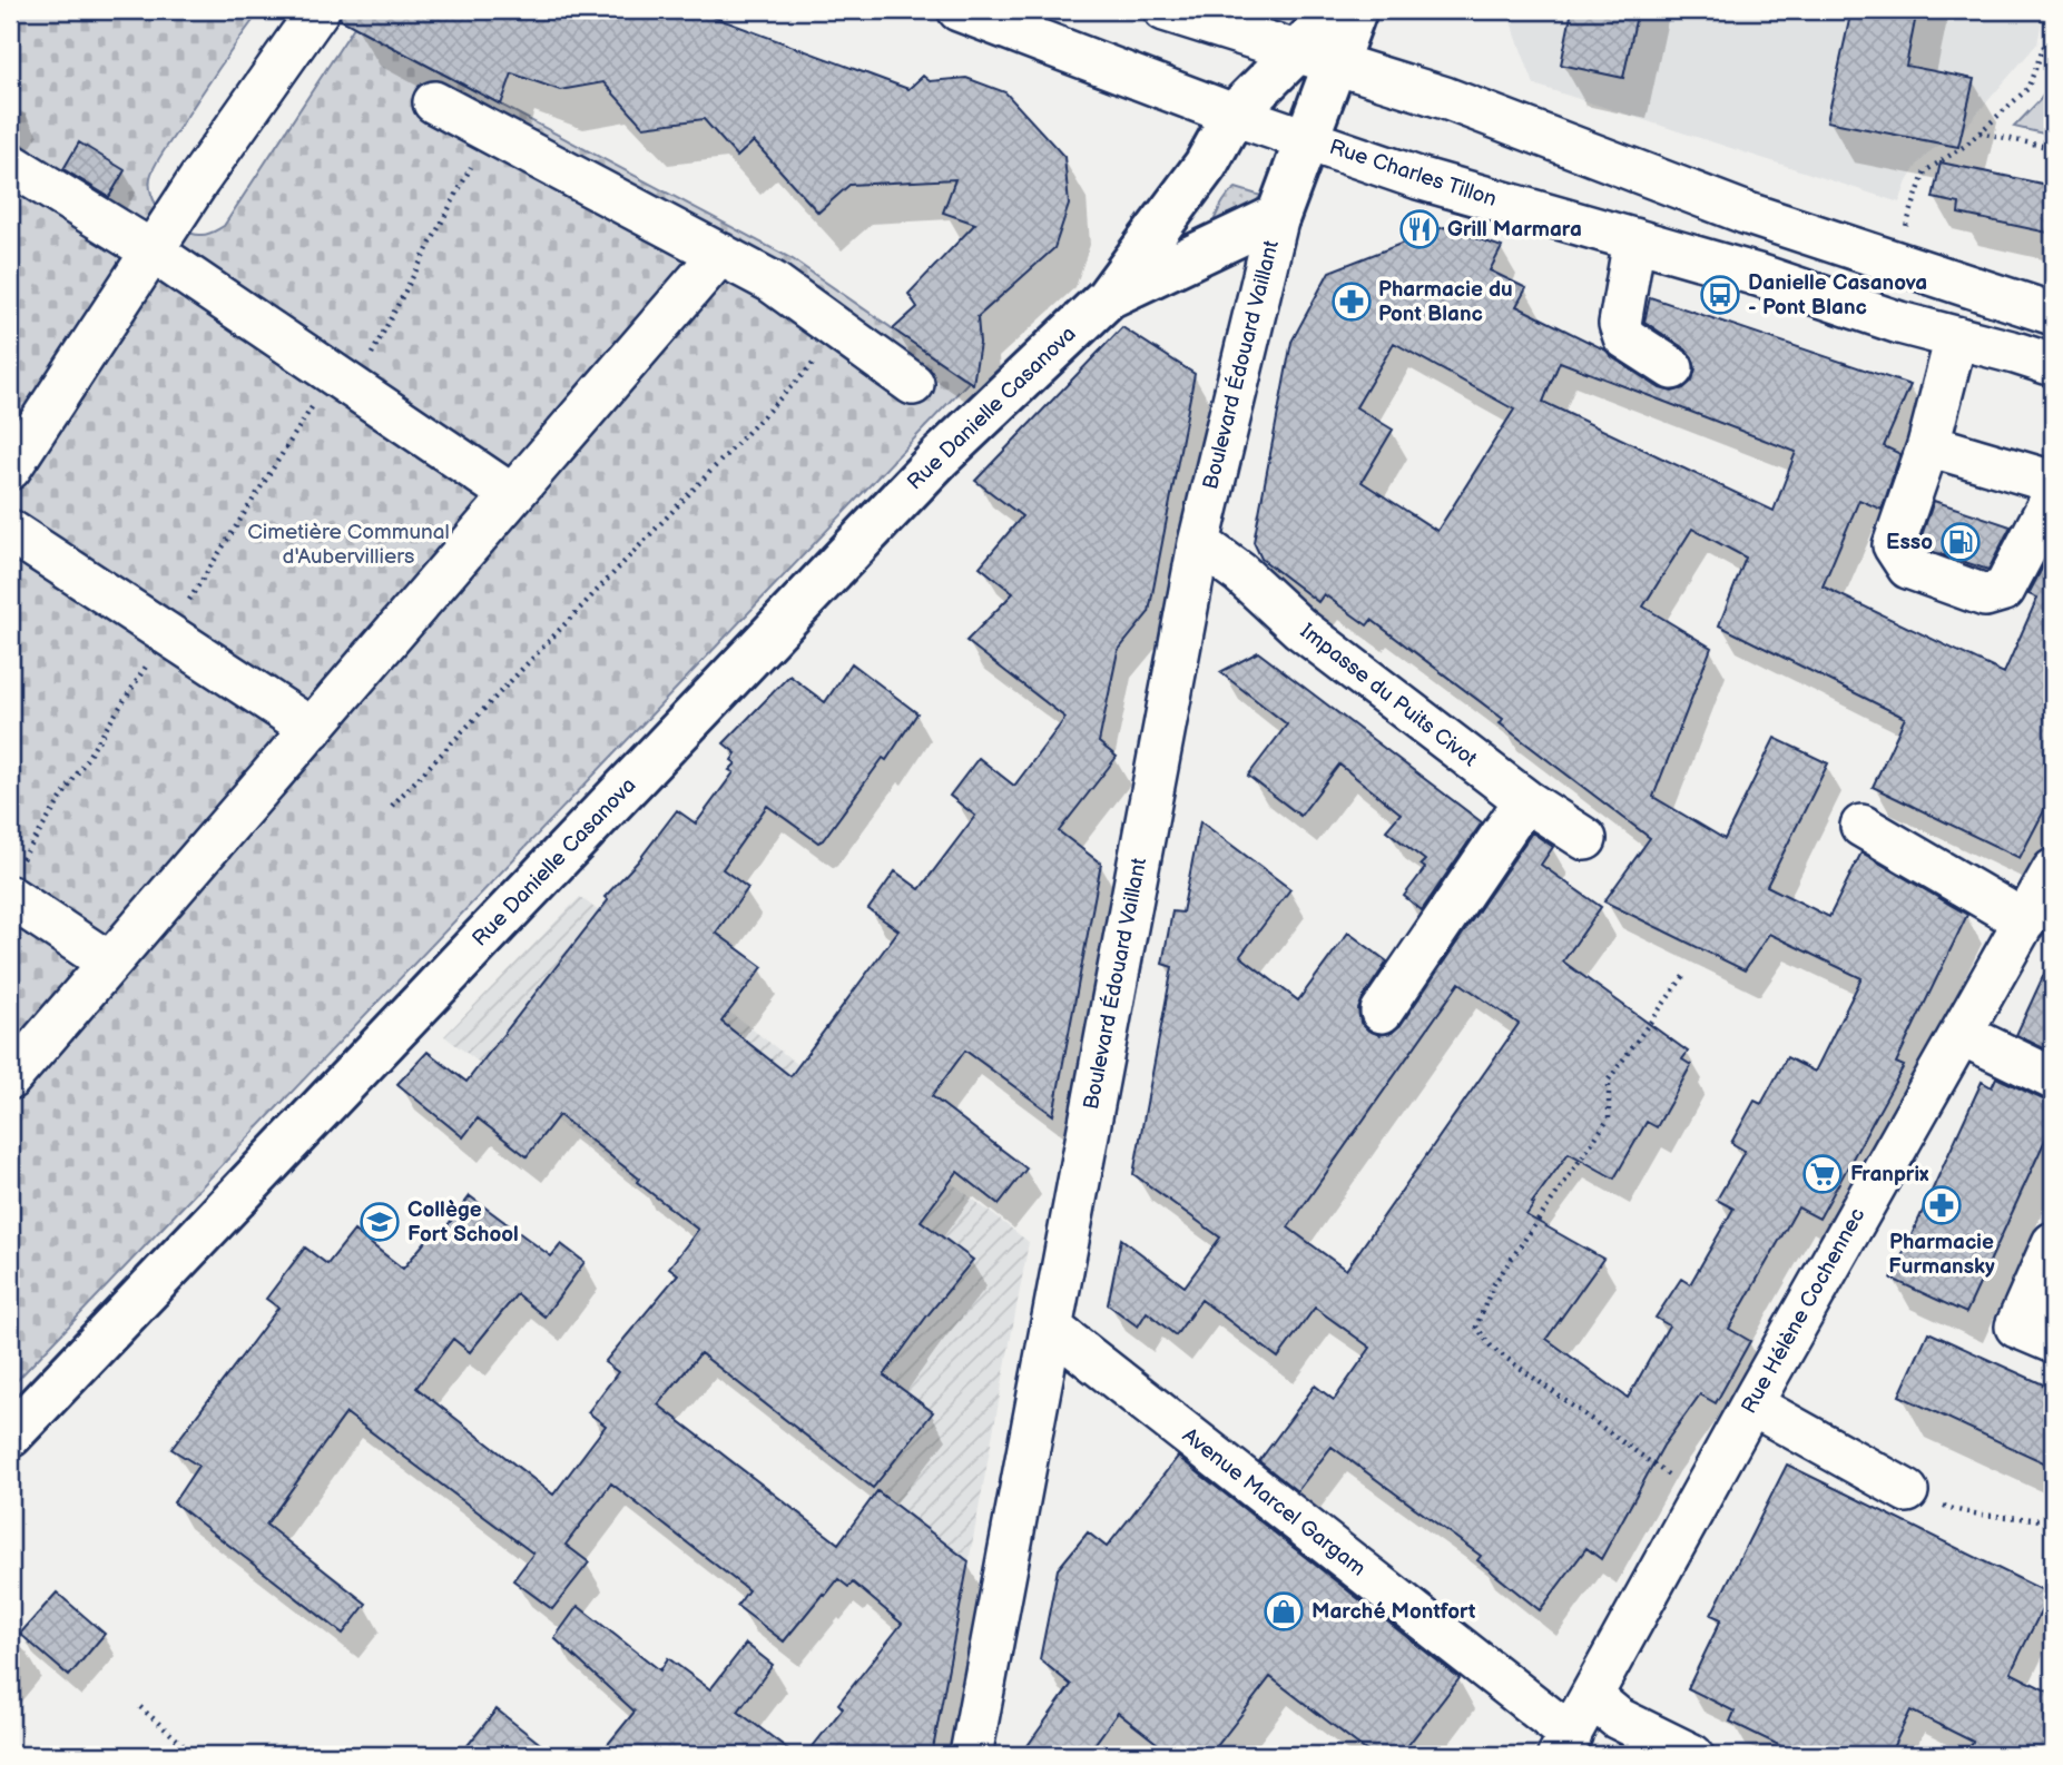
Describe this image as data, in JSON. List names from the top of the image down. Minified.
{"streets":{"main road":["Rue Danielle Casanova"],"street":["Rue Charles Tillon","Boulevard Édouard Vaillant","Impasse du Puits Civot","Rue Hélène Cochennec","Avenue Marcel Gargam"]},"crossings":[["Rue Charles Tillon","Rue Danielle Casanova"],["Boulevard Édouard Vaillant","Rue Danielle Casanova"],["Boulevard Édouard Vaillant","Impasse du Puits Civot"],["Boulevard Édouard Vaillant","Avenue Marcel Gargam"],["Rue Hélène Cochennec","Avenue Marcel Gargam"]],"parks":["Cimetière Communal d'Aubervilliers"],"places":{"restaurant":["Grill Marmara"],"bus stop":["Danielle Casanova - Pont Blanc"],"pharmacy":["Pharmacie du Pont Blanc","Pharmacie Furmansky"],"fuel station":["Esso"],"supermarket":["Franprix"],"school or university":["Collège Fort School"],"shop":["Marché Montfort"]}}
